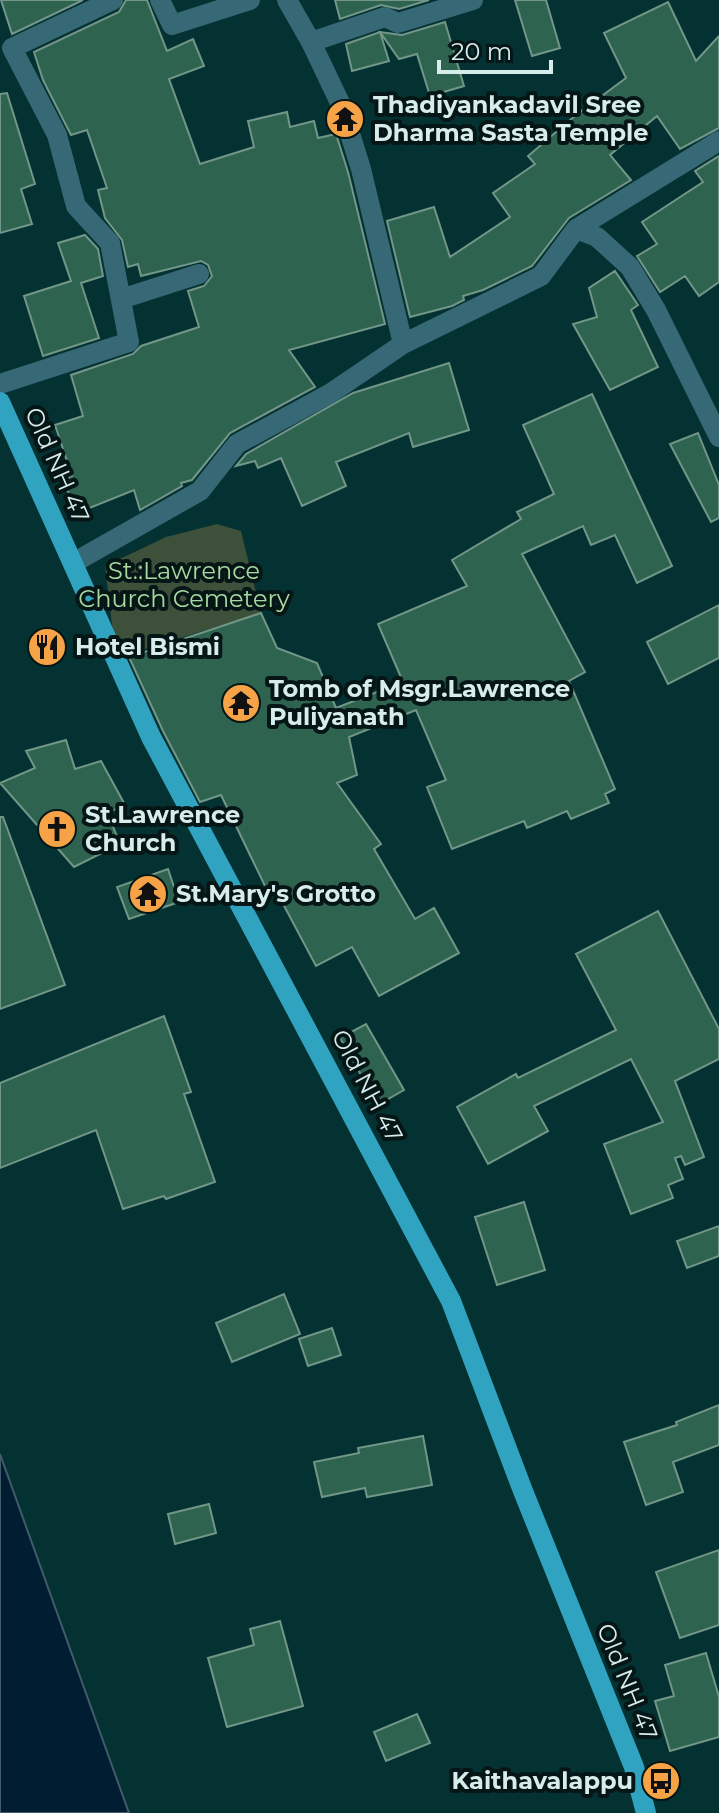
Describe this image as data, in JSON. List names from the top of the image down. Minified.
{"streets":{"main road":["Old NH 47"]},"parks":["St.:Lawrence Church Cemetery"],"places":{"temple":["Thadiyankadavil Sree Dharma Sasta Temple","Tomb of Msgr.Lawrence Puliyanath","St.Mary's Grotto"],"restaurant":["Hotel Bismi"],"church":["St.Lawrence Church"],"bus stop":["Kaithavalappu"]},"scale_bar":"20 m"}
